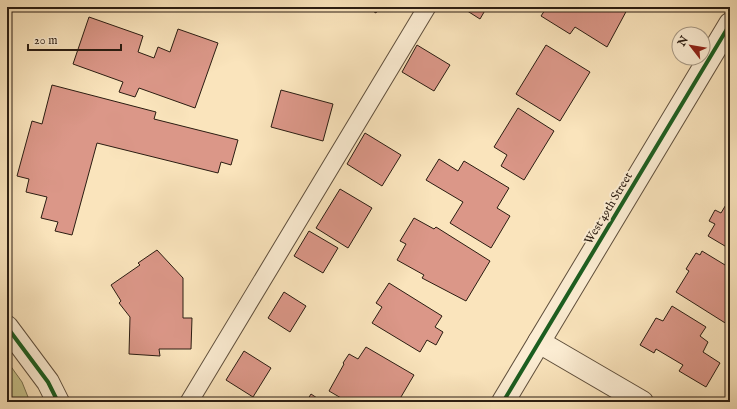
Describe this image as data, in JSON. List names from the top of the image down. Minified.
{"streets":{"street":["West 49th Street"]},"scale_bar":"20 m","north":"top left"}
